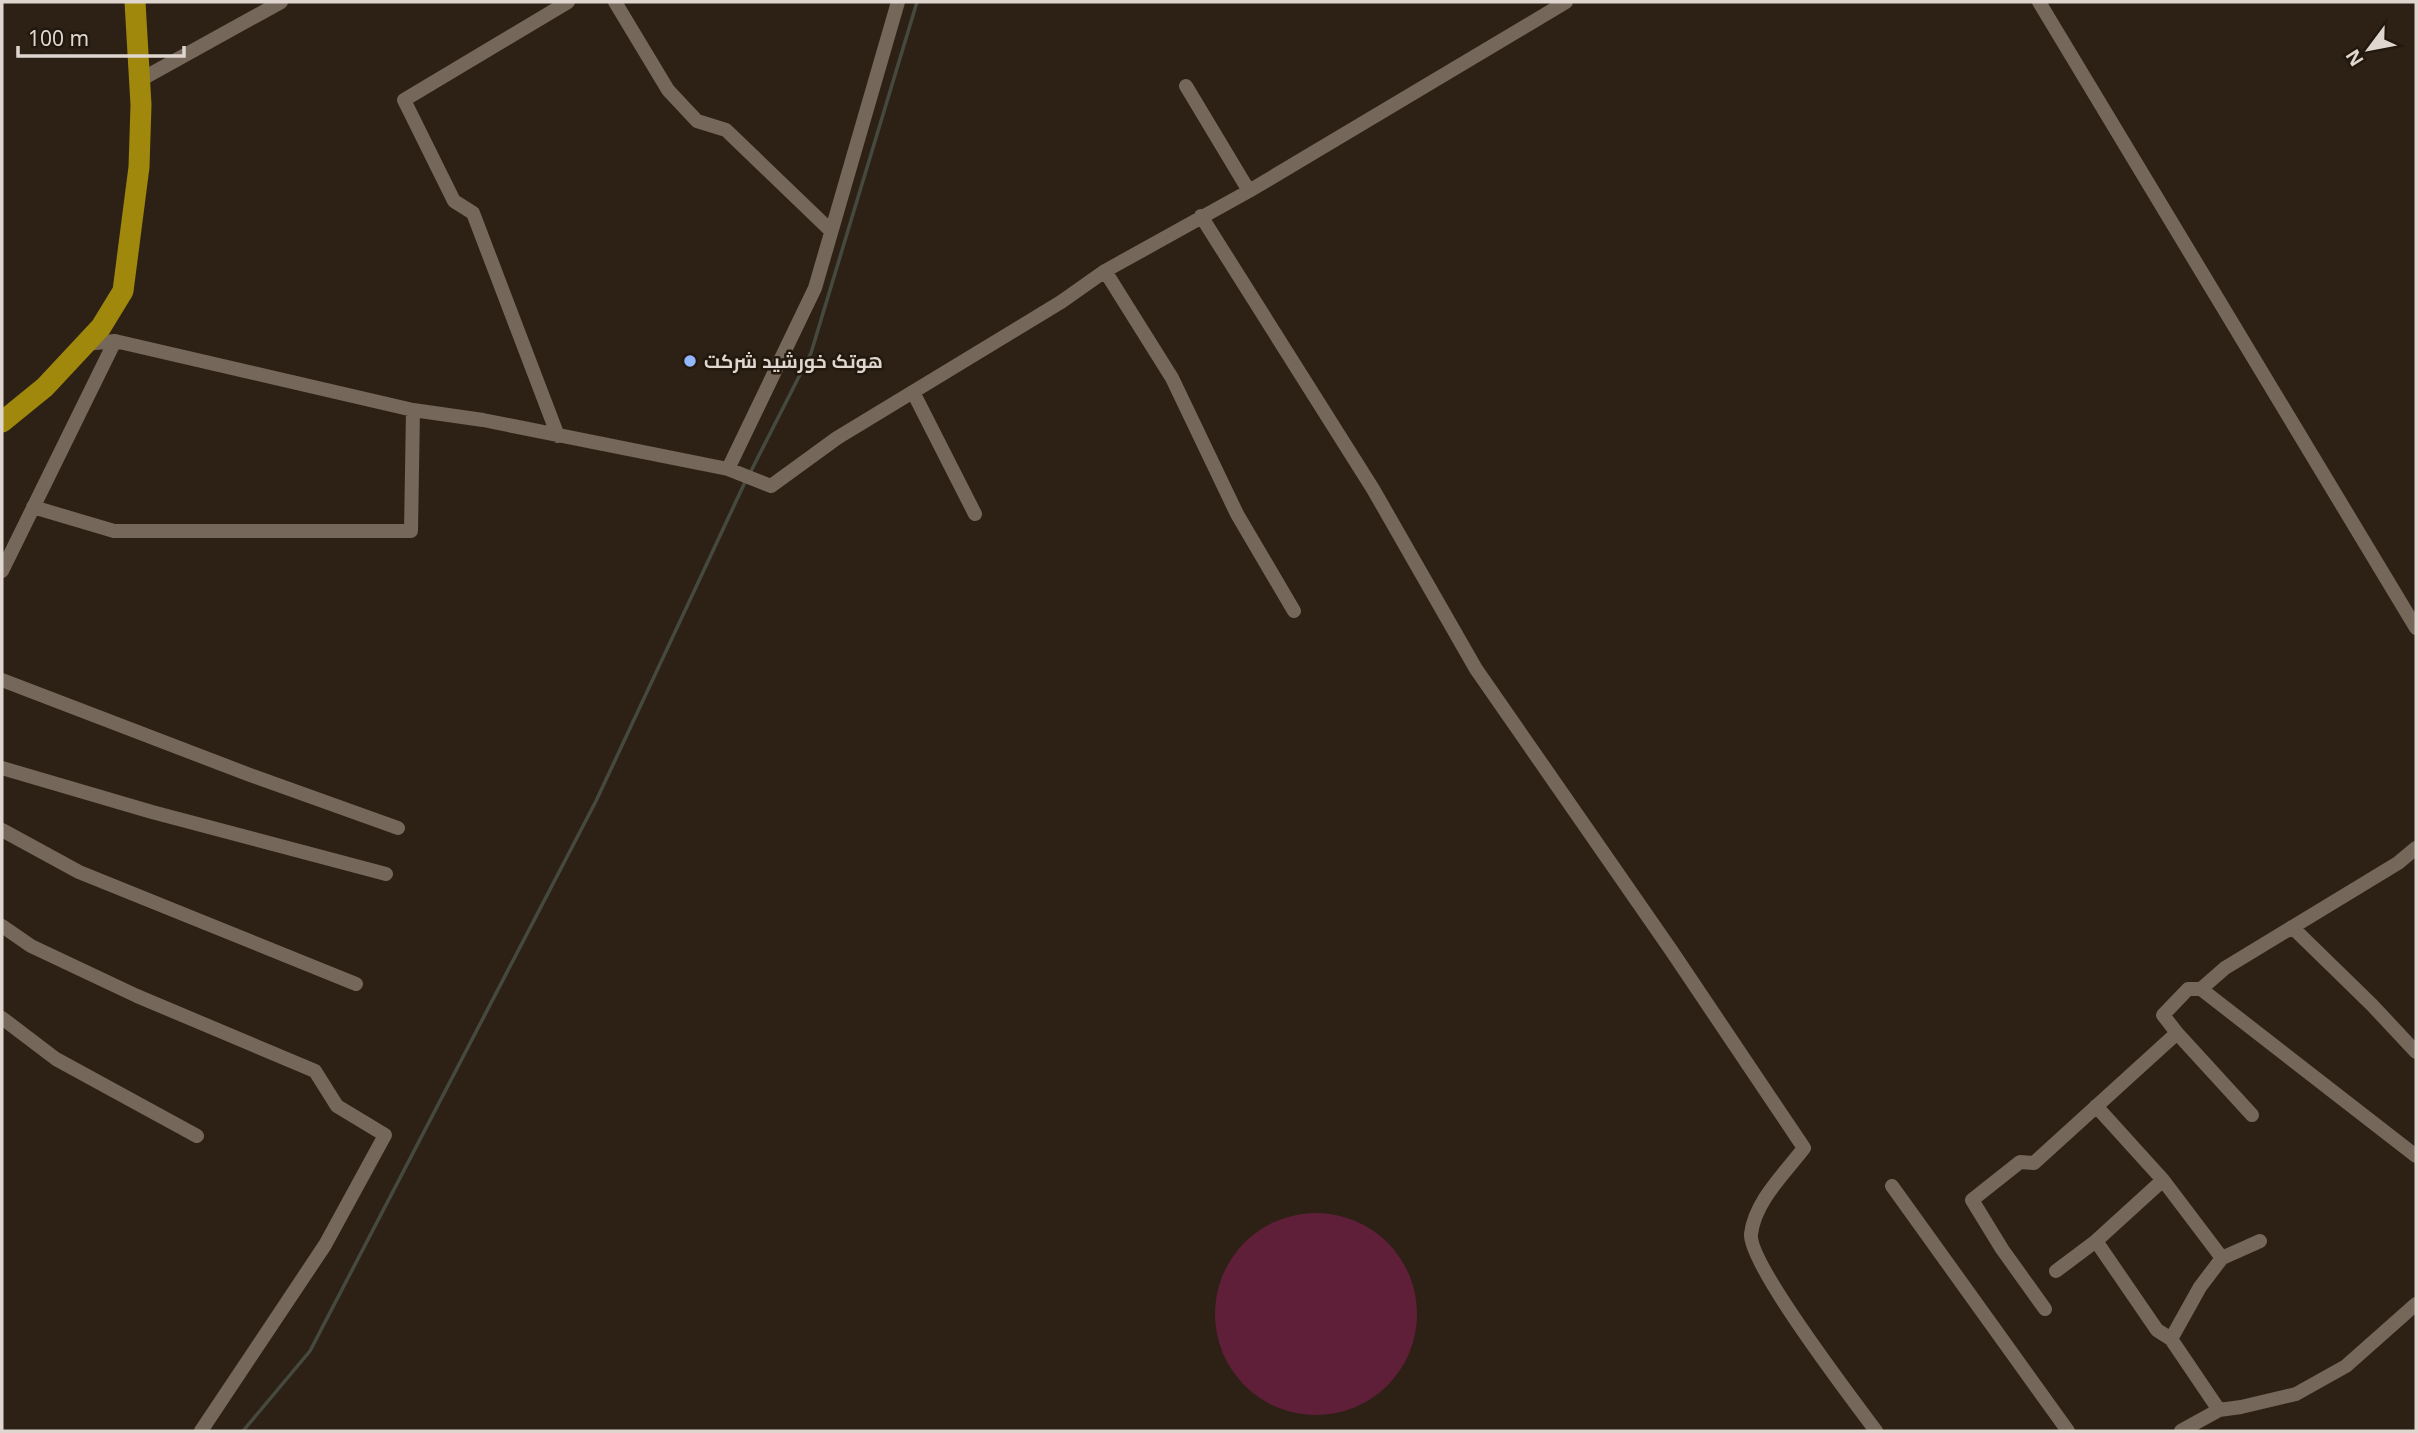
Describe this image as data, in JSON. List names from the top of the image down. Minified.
{"places":["هوتک خورشید شرکت"],"scale_bar":"100 m","north":"bottom left"}
